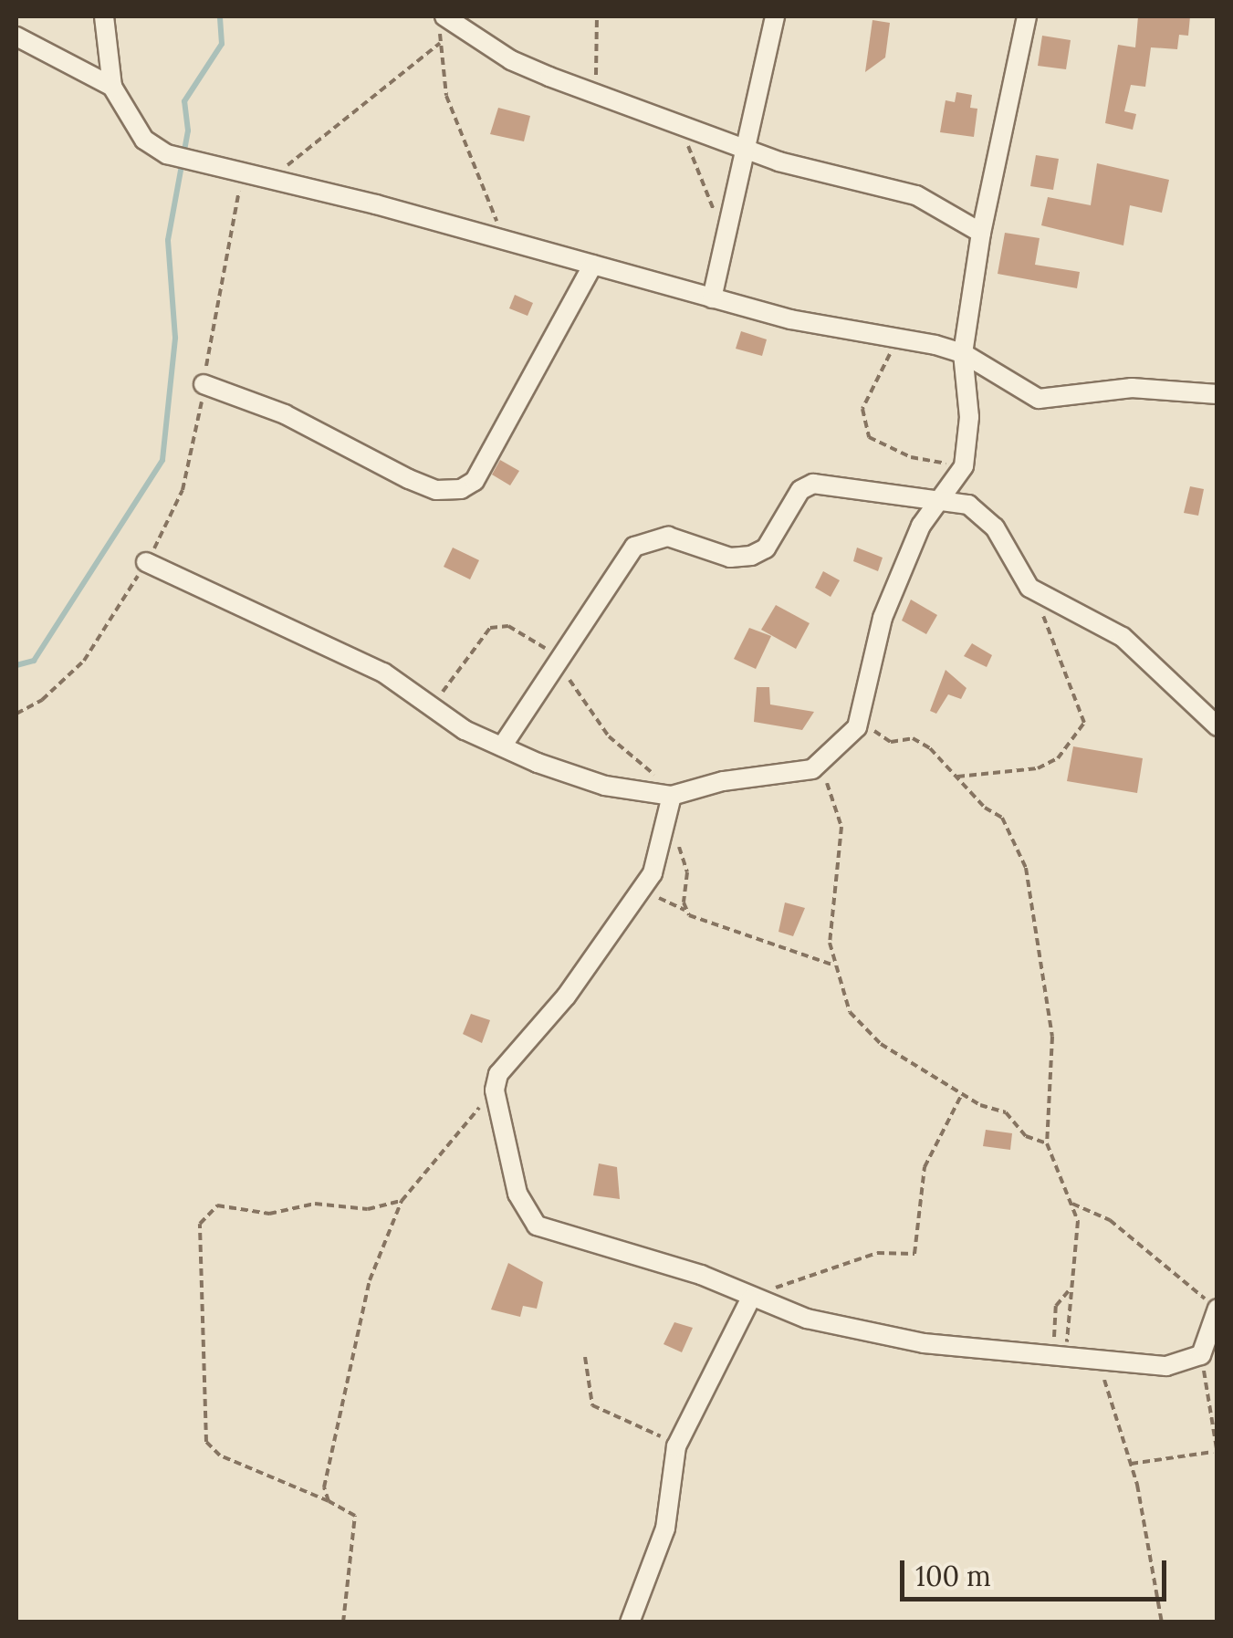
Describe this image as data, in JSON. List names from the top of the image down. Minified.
{"scale_bar":"100 m"}
